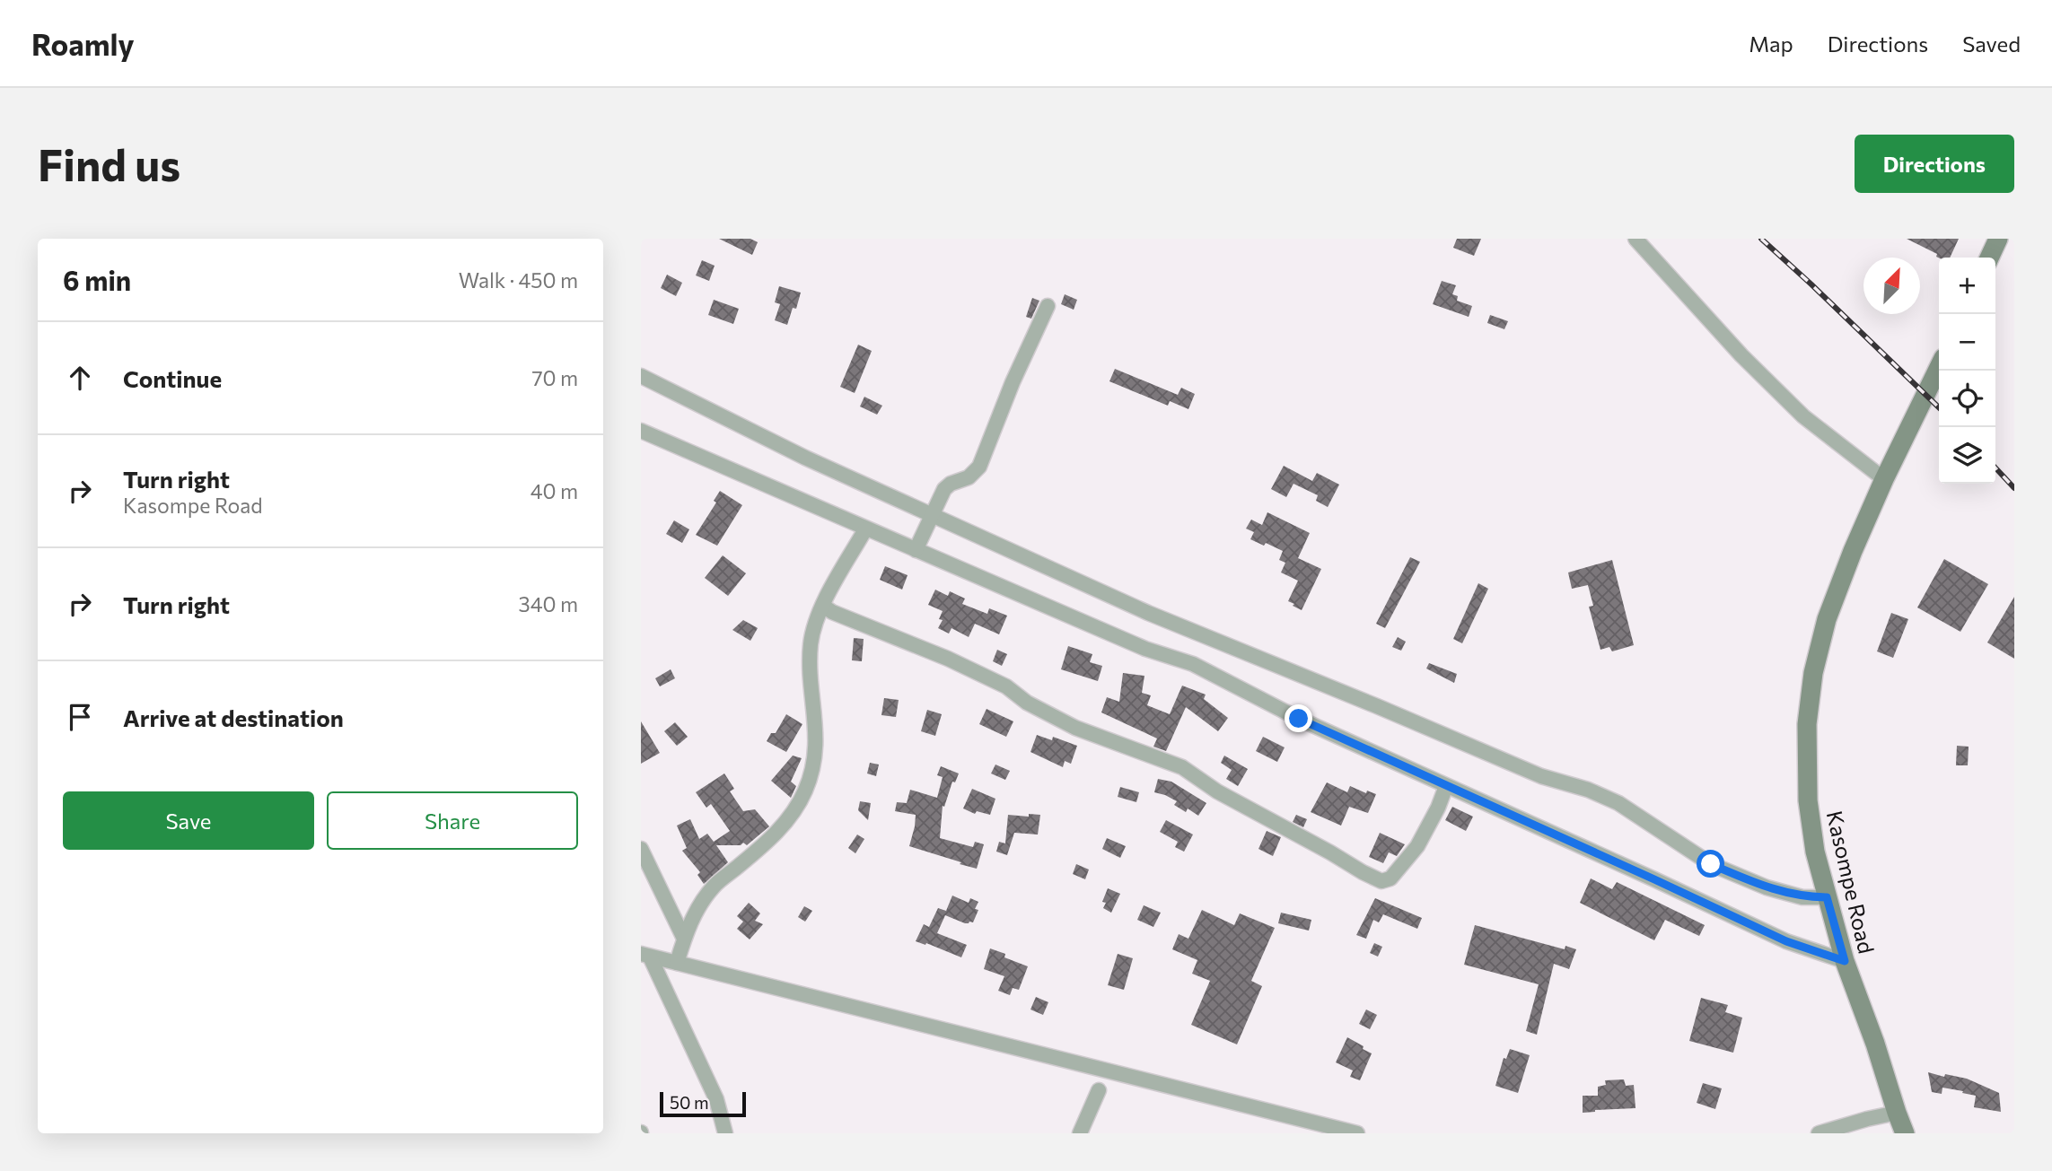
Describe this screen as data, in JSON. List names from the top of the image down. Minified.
{"streets":{"street":["Kasompe Road"]},"scale_bar":"50 m","north":"top right","page":{"header":"Roamly","nav":["Map","Directions","Saved"],"buttons":["Directions",["Save","Share"]],"title":"Find us","heading":["6 min","Walk · 450 m"],"map_buttons":["+","−"],"list":[["Continue","70 m"],["Turn right","Kasompe Road","40 m"],["Turn right","340 m"],"Arrive at destination"],"scale":"50 m"}}
